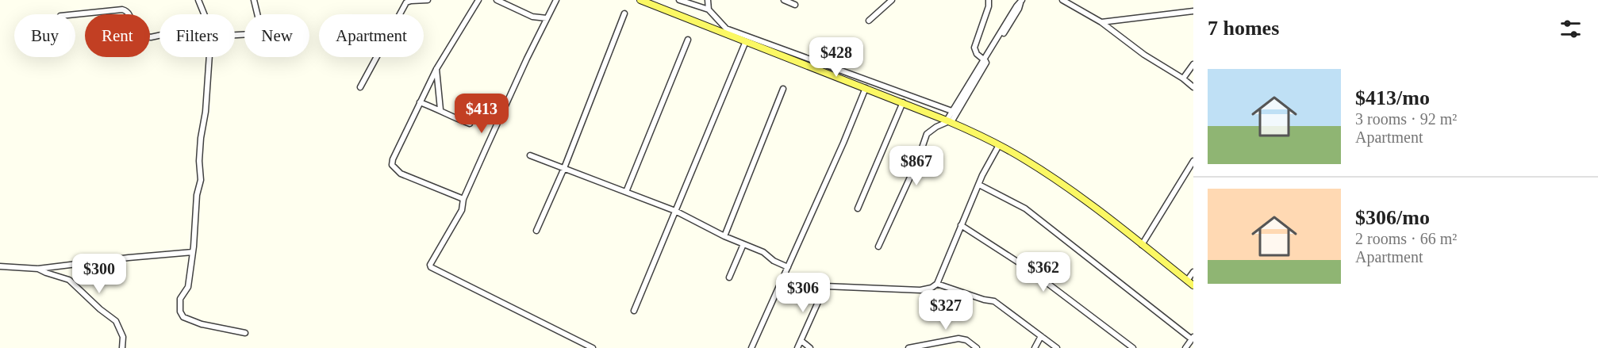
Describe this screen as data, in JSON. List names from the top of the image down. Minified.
{"page":{"heading":"7 homes","chip":["Buy","Rent","Filters","New","Apartment"],"price":["$428","$413","$867","$362","$300","$306","$327"],"list":[{"name":"$413/mo","note":"3 rooms · 92 m² · Apartment"},{"name":"$306/mo","note":"2 rooms · 66 m² · Apartment"}]}}
